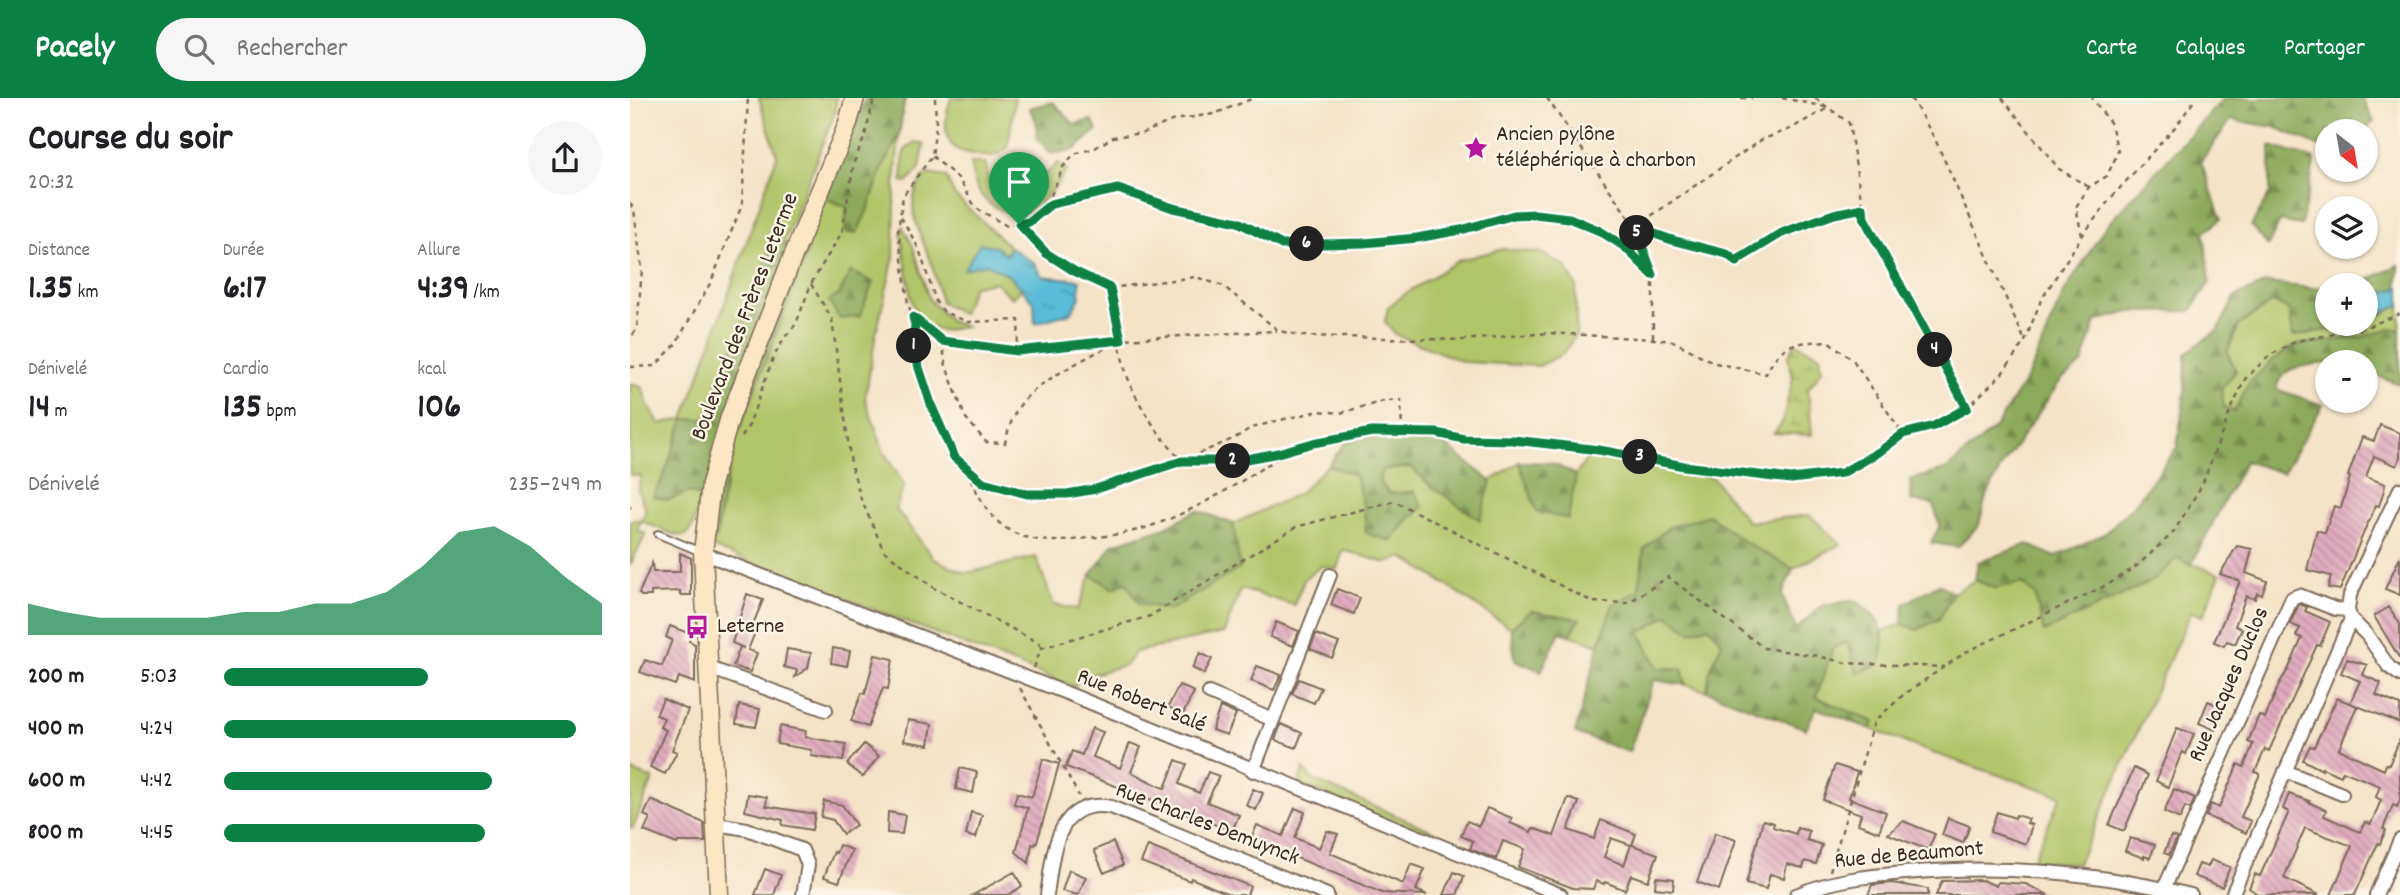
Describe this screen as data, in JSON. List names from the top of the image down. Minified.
{"streets":{"street":["Boulevard des Frères Leterme","Rue Jacques Duclos","Rue Robert Salé","Rue Charles Demuynck","Rue de Beaumont"]},"crossings":[["Boulevard des Frères Leterme","Rue Robert Salé"],["Rue Jacques Duclos","Rue de Beaumont"]],"places":{"place":["Ancien pylône téléphérique à charbon"],"bus stop":["Leterne"]},"north":"bottom right","page":{"header":"Pacely","search":"Rechercher","nav":["Carte","Calques","Partager"],"heading":["Course du soir","20:32"],"map_buttons":["+","−"],"pins":["5","6","1","4","3","2"],"stats":[["Distance","1.35 km"],["Durée","6:17"],["Allure","4:39 /km"],["Dénivelé","14 m"],["Cardio","135 bpm"],["kcal","106"]],"chart":["Dénivelé","235–249 m"],"list":[{"name":"200 m","note":"5:03"},{"name":"400 m","note":"4:24"},{"name":"600 m","note":"4:42"},{"name":"800 m","note":"4:45"}]}}
